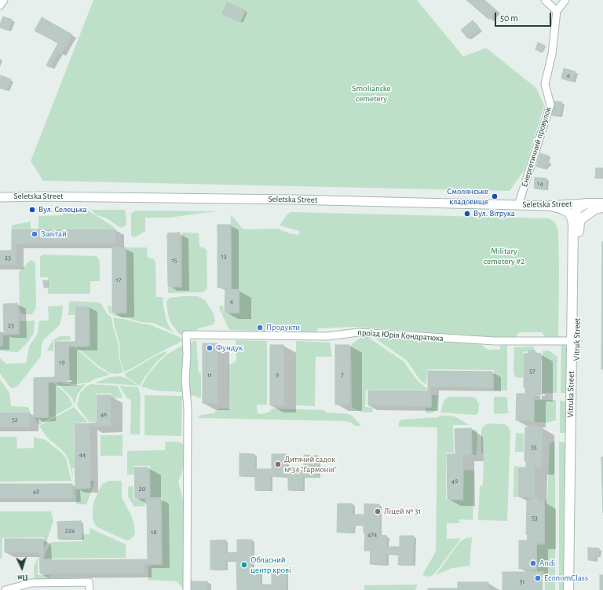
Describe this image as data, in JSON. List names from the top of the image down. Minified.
{"streets":{"main road":["Vitruk Street","Vitruka Street"],"street":["Енергетичний провулок","Seletska Street","проїзд Юрія Кондратюка"]},"crossings":[["Енергетичний провулок","Seletska Street"],["Seletska Street","Vitruka Street"],["проїзд Юрія Кондратюка","Vitruk Street"],["проїзд Юрія Кондратюка","Vitruka Street"],["Vitruk Street","Vitruka Street"]],"parks":["Smolianske cemetery","Military cemetery #2"],"places":["Смолянське кладовище","Вул. Селецька","Вул. Вітрука","Завітай","Продукти","Фундук","Дитячий садок №34 \"Гармонія\"","Ліцей № 31","Andi","Обласний центр крові","EconomClass"],"house_numbers":["6","14","13","23","15","17","4","25","19","57","11","9","7","46","52","55","44","49","20","42","53","22а","18","47а","51"],"scale_bar":"50 m","north":"bottom"}
